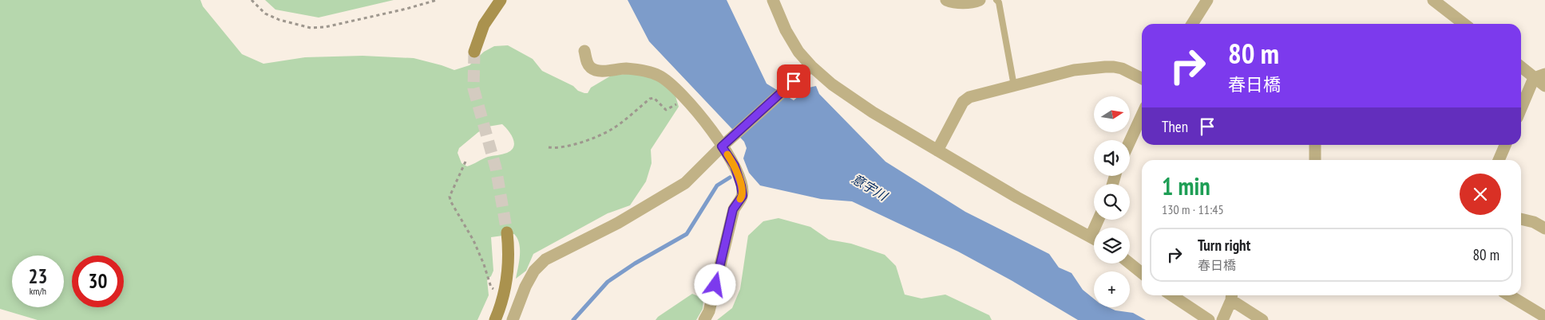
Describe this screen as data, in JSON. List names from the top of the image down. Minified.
{"water":["意宇川"],"north":"right","page":{"turn":["80 m","春日橋"],"map_buttons":"+","then":"Then","heading":["1 min","130 m · 11:45"],"list":[{"name":"Turn right","note":"春日橋","value":"80 m"}],"speed":"23 km/h","limit":"30"}}
